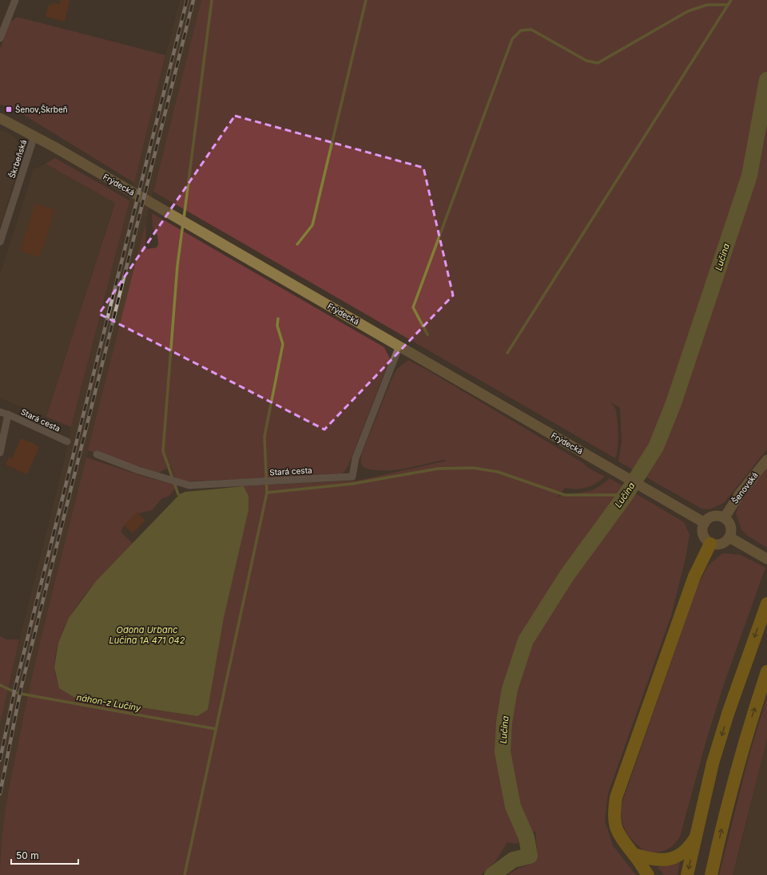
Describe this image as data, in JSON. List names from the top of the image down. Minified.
{"streets":{"main road":["Frýdecká","Šenovská"],"street":["Škrbeňská","Stará cesta"]},"crossings":[["Škrbeňská","Frýdecká"],["Frýdecká","Stará cesta"],["Frýdecká","Šenovská"]],"water":["Lučina","Odona Urbanc Lučina 1A 471 042","náhon-z Lučiny"],"places":{"transit":["Šenov,Škrbeň"]},"scale_bar":"50 m"}
